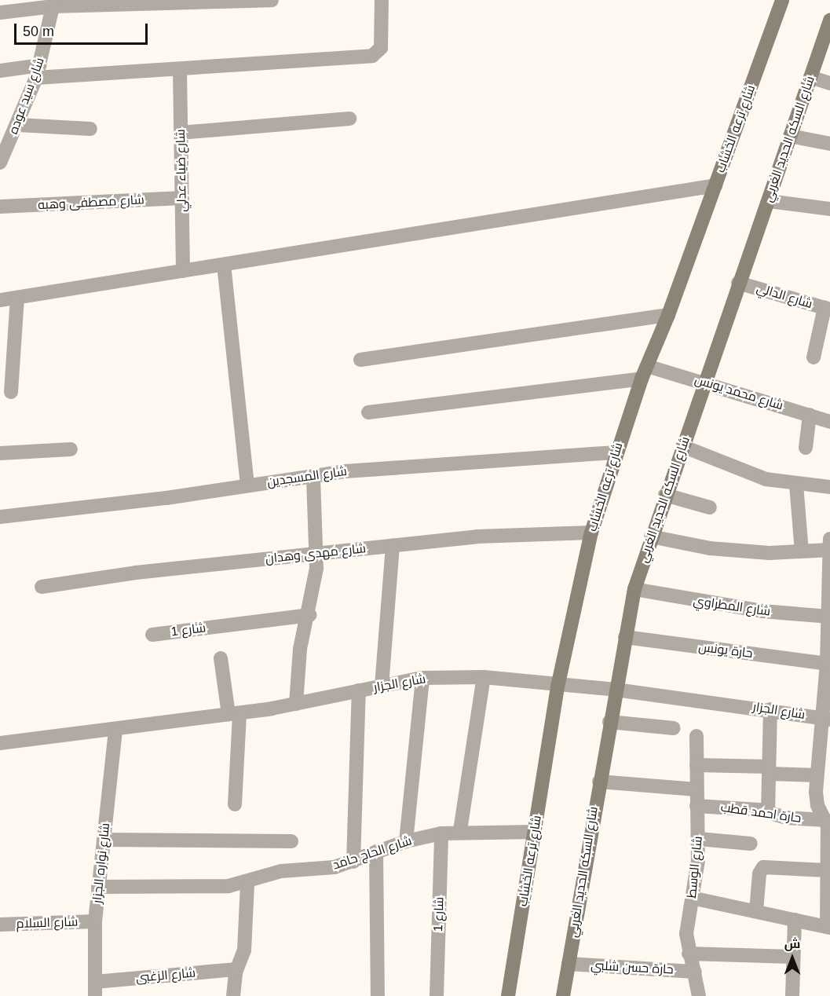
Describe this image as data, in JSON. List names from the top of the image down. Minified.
{"streets":{"street":["شارع سيد عوده","شارع ترعه الخشاب","شارع السكه الحديد الغربي","شارع ضياء عدلي","شارع مصطفى وهبه","شارع الدالي","شارع محمد يونس","شارع المسجدين","شارع مهدى وهدان","شارع المطراوي","شارع 1","حارة يونس","شارع الجزار","حارة احمد قطب","شارع الحاج حامد","شارع نواره الجزار","شارع الوسط","شارع السلام","حارة حسن شلبي","شارع الزغبى"]},"crossings":[["شارع ترعه الخشاب","شارع محمد يونس"],["شارع ترعه الخشاب","شارع المسجدين"],["شارع ترعه الخشاب","شارع مهدى وهدان"],["شارع ترعه الخشاب","شارع الجزار"],["شارع ترعه الخشاب","شارع الحاج حامد"],["شارع السكه الحديد الغربي","شارع الدالي"],["شارع السكه الحديد الغربي","شارع محمد يونس"],["شارع السكه الحديد الغربي","شارع المطراوي"],["شارع السكه الحديد الغربي","حارة يونس"],["شارع السكه الحديد الغربي","شارع الجزار"],["شارع السكه الحديد الغربي","حارة حسن شلبي"],["شارع ضياء عدلي","شارع مصطفى وهبه"],["شارع 1","شارع الحاج حامد"],["شارع الجزار","شارع نواره الجزار"],["حارة احمد قطب","شارع الوسط"],["شارع الحاج حامد","شارع نواره الجزار"],["شارع نواره الجزار","شارع السلام"],["شارع نواره الجزار","شارع الزغبى"],["شارع الوسط","حارة حسن شلبي"]],"scale_bar":"50 m","north":"top"}
